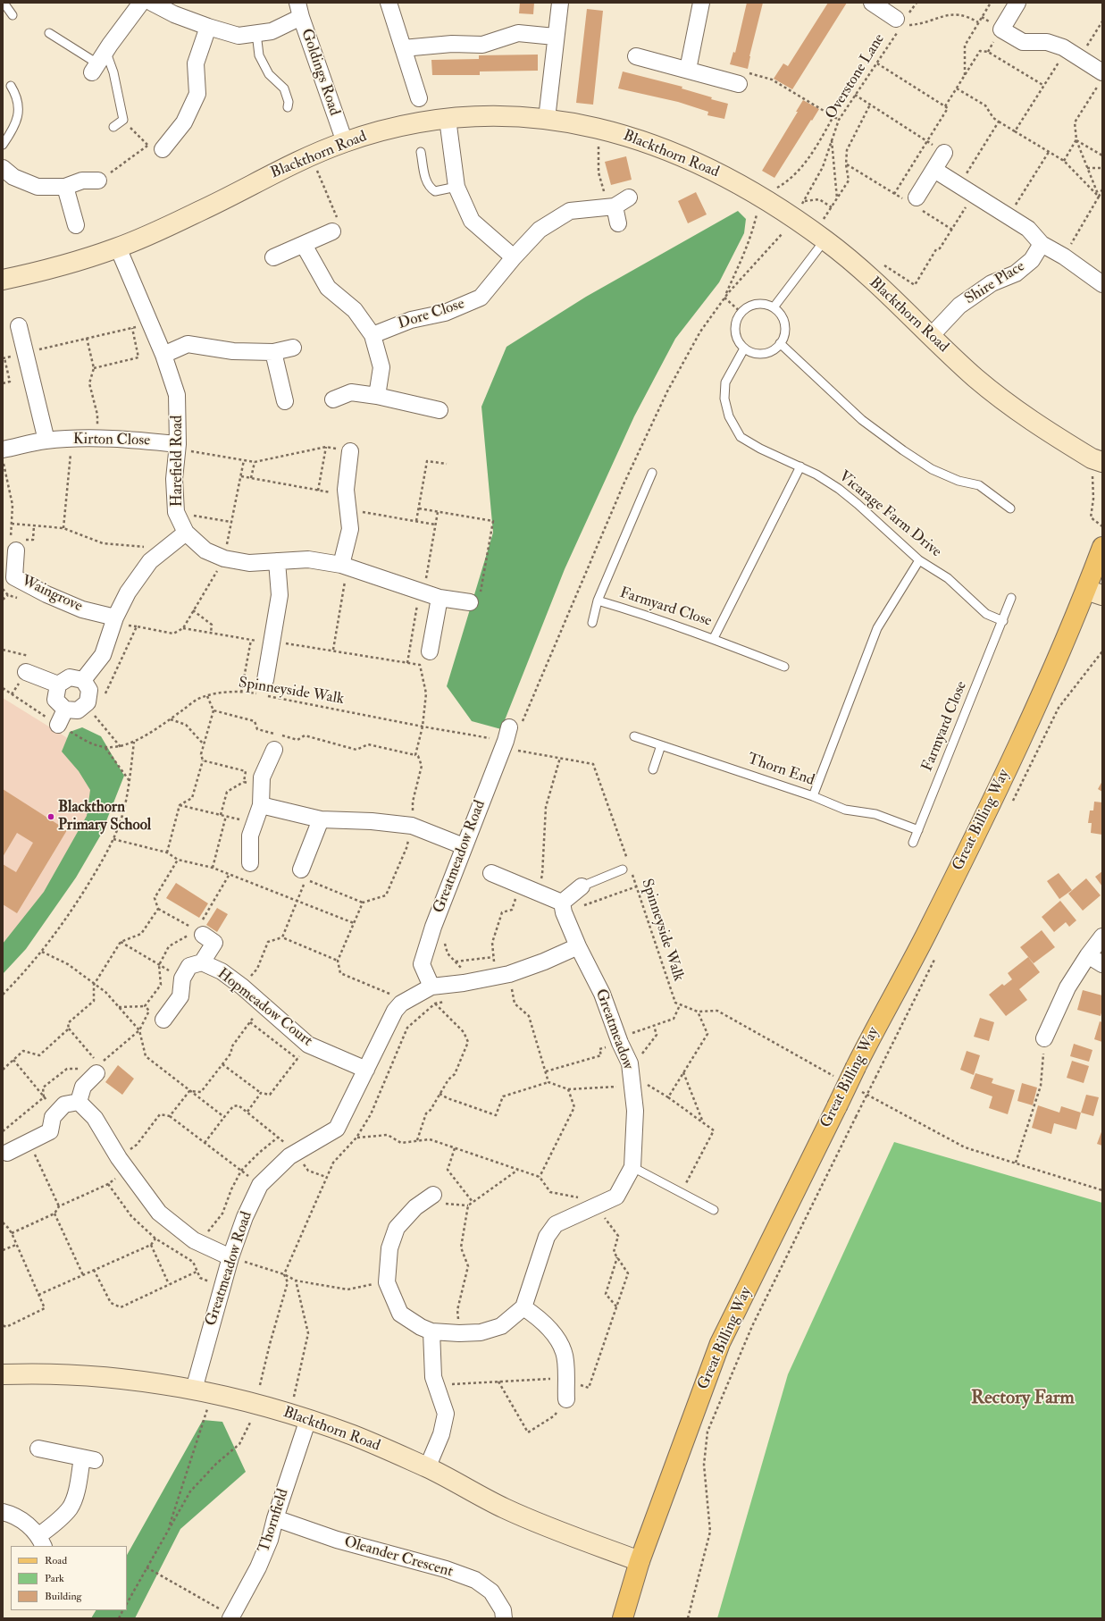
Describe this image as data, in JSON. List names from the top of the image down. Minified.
{"streets":{"main road":["Great Billing Way"],"street":["Goldings Road","Blackthorn Road","Shire Place","Dore Close","Kirton Close","Harefield Road","Waingrove","Greatmeadow Road","Hopmeadow Court","Greatmeadow","Thornfield","Oleander Crescent"],"lane":["Vicarage Farm Drive","Farmyard Close","Thorn End"],"path":["Overstone Lane","Spinneyside Walk"]},"crossings":[["Goldings Road","Blackthorn Road"],["Blackthorn Road","Shire Place"],["Blackthorn Road","Harefield Road"],["Blackthorn Road","Great Billing Way"],["Blackthorn Road","Greatmeadow Road"],["Blackthorn Road","Thornfield"],["Kirton Close","Harefield Road"],["Vicarage Farm Drive","Farmyard Close"],["Farmyard Close","Thorn End"],["Spinneyside Walk","Greatmeadow Road"],["Greatmeadow Road","Hopmeadow Court"],["Greatmeadow Road","Greatmeadow"],["Thornfield","Oleander Crescent"]],"districts":["Rectory Farm"],"places":["Blackthorn Primary School"],"legend":["Road","Park","Building"]}
